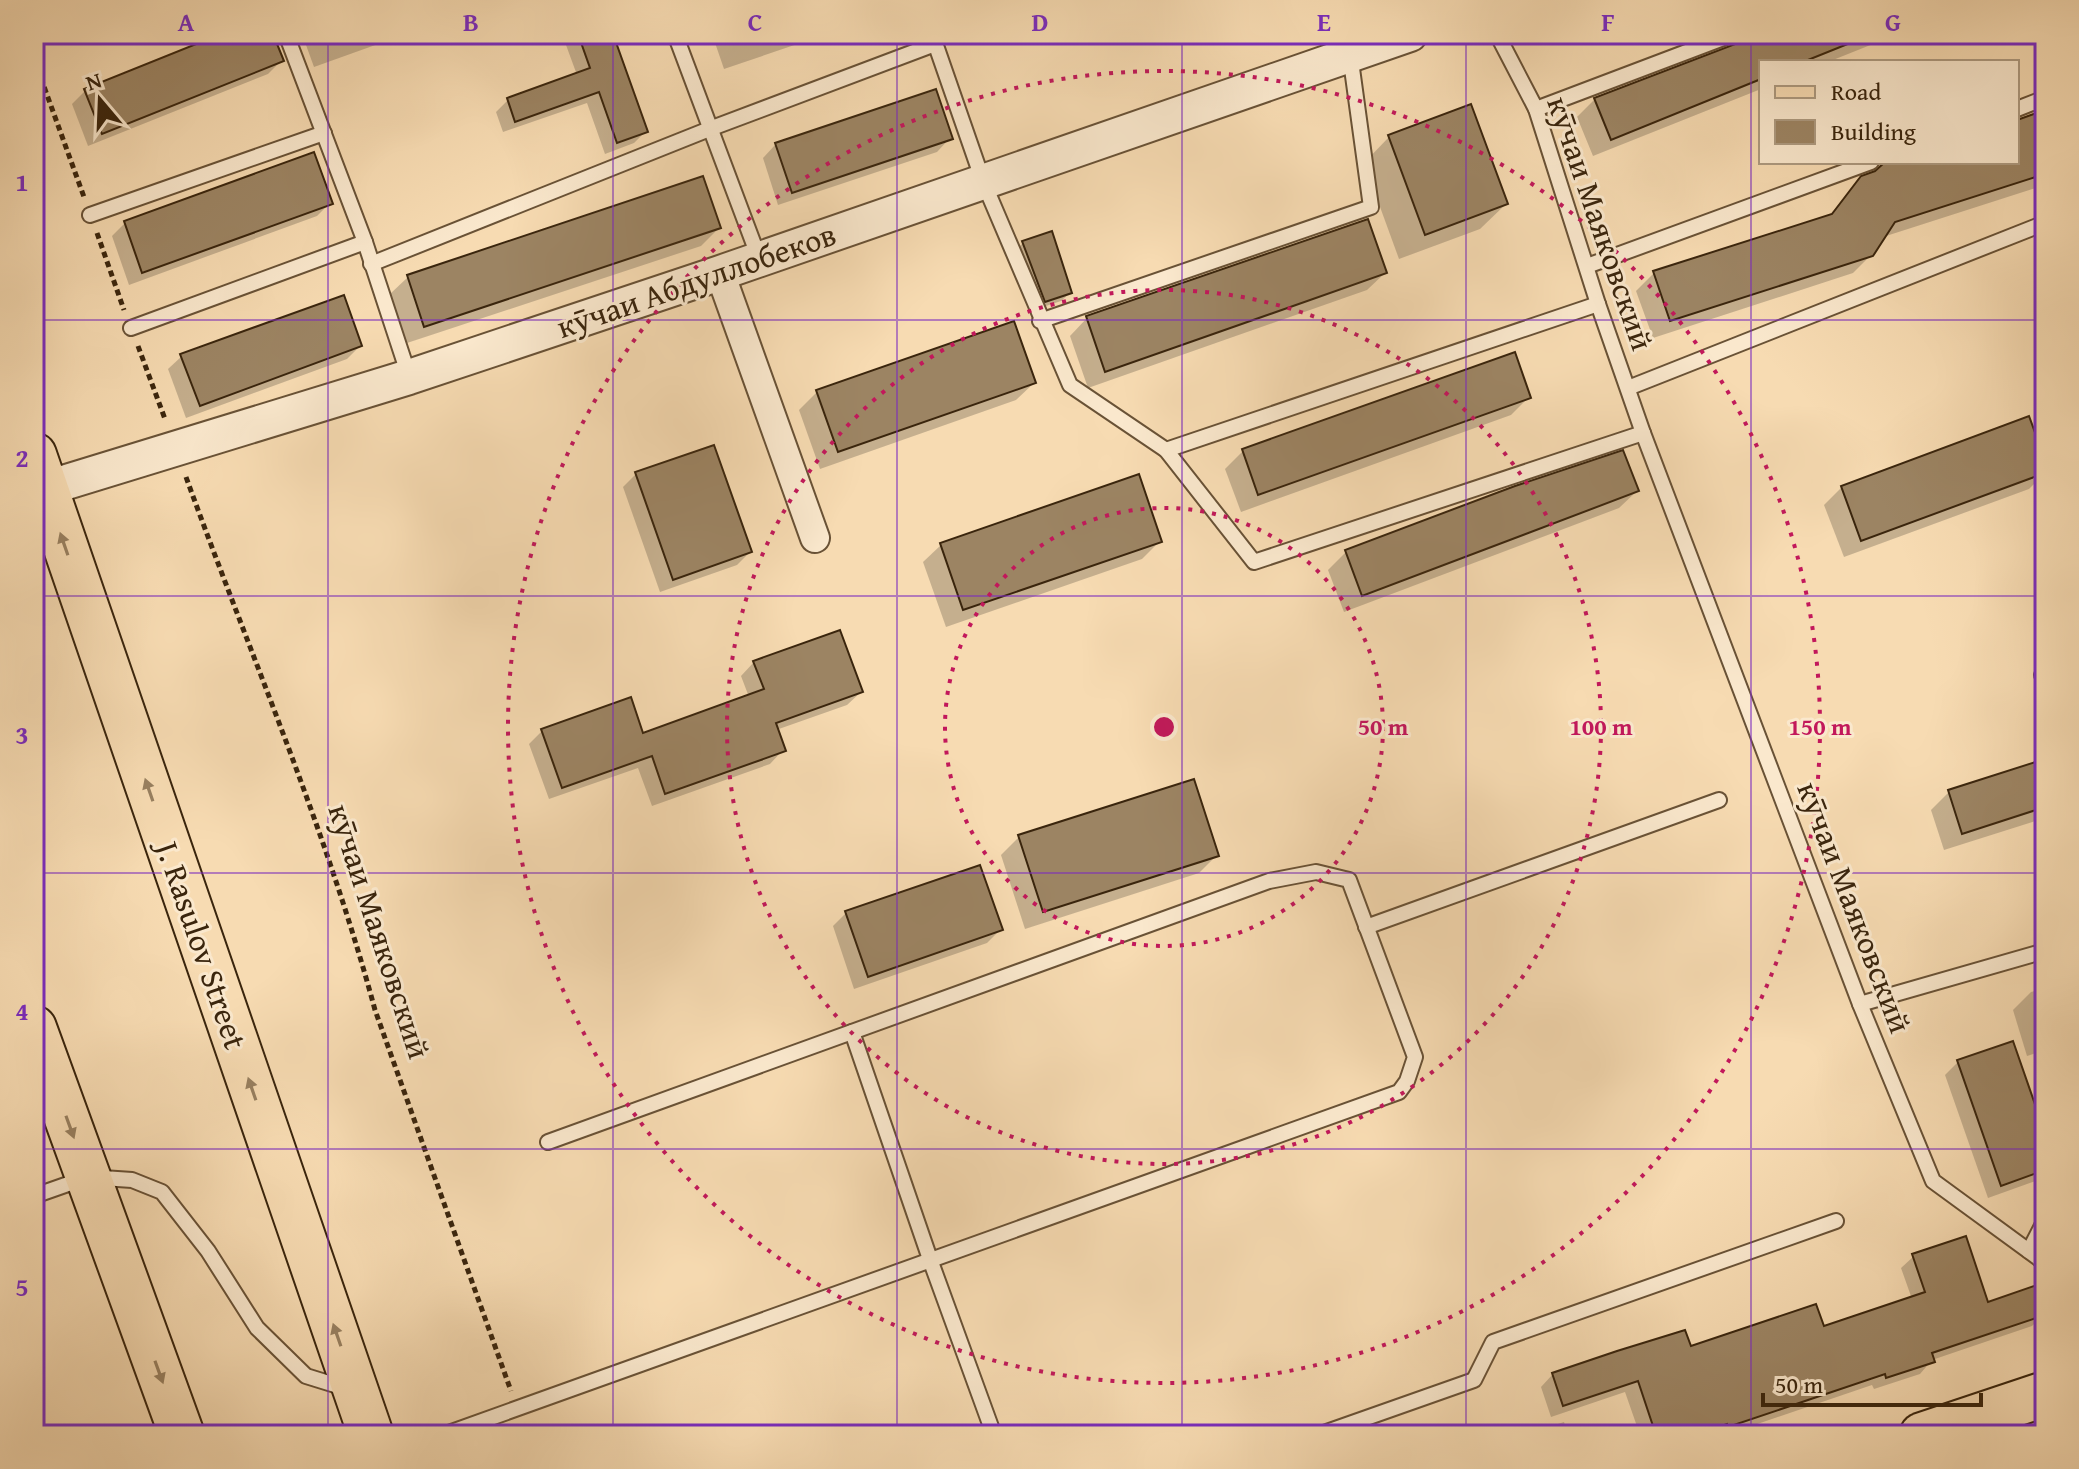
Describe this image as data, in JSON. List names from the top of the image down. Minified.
{"streets":{"main road":["J. Rasulov Street"],"street":["кӯчаи Абдуллобеков"],"lane":["кӯчаи Маяковский"]},"crossings":[["кӯчаи Маяковский","кӯчаи Абдуллобеков"],["кӯчаи Абдуллобеков","J. Rasulov Street"]],"legend":["Road","Building"],"scale_bar":"50 m","north":"top","grid":{"columns":["A","B","C","D","E","F","G"],"rows":["1","2","3","4","5"]},"rings":["50 m","100 m","150 m"]}
